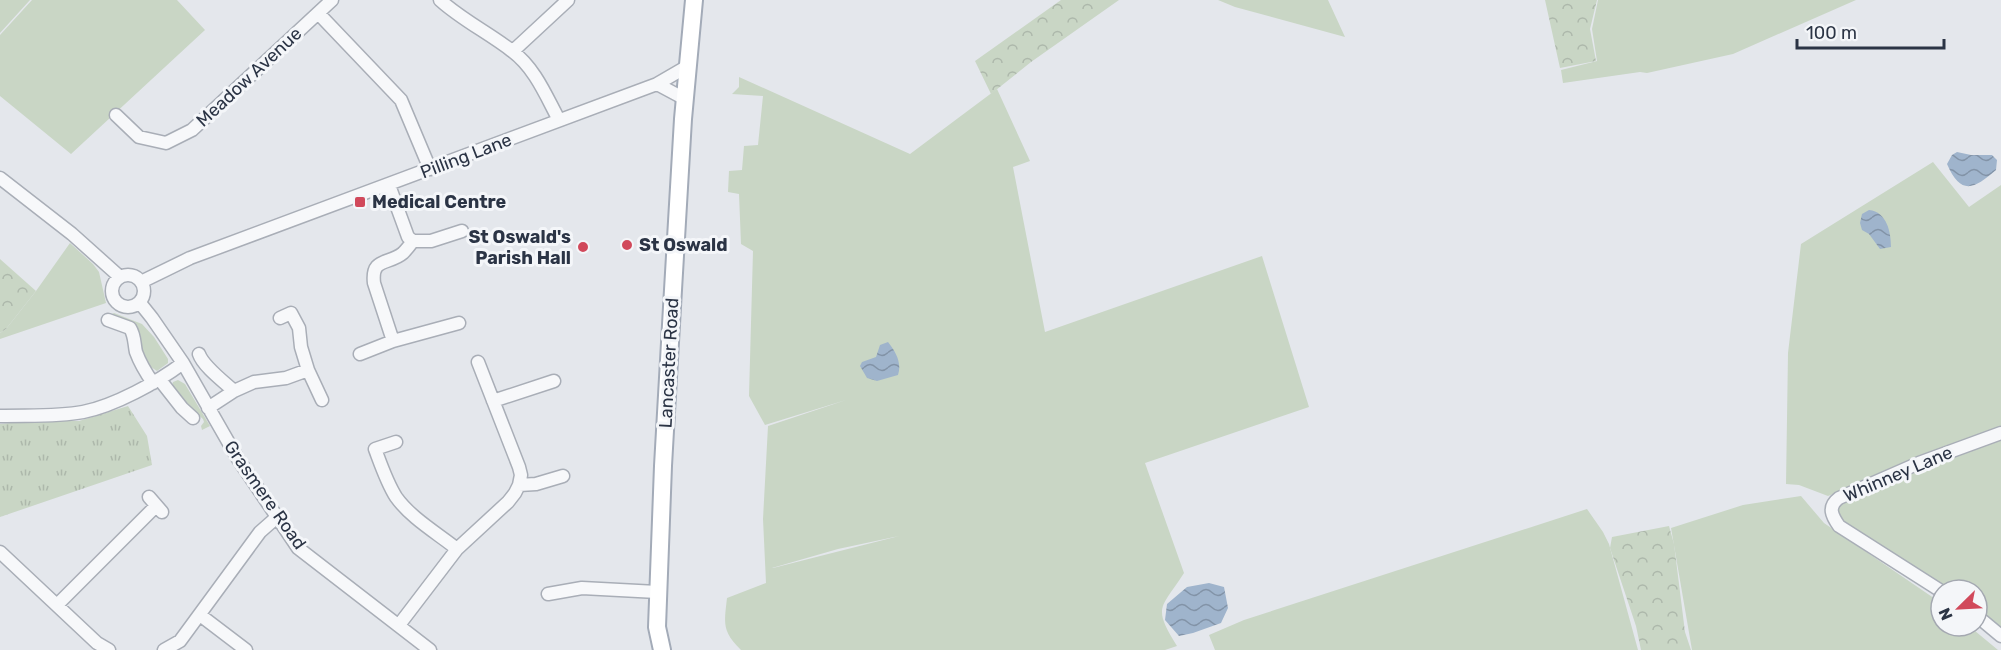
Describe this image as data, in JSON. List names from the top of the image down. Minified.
{"streets":{"main road":["Lancaster Road"],"street":["Meadow Avenue","Pilling Lane","Whinney Lane","Grasmere Road"]},"crossings":[["Meadow Avenue","Pilling Lane"],["Pilling Lane","Lancaster Road"],["Pilling Lane","Grasmere Road"]],"places":{"transit":["Medical Centre"],"other":["St Oswald","St Oswald's Parish Hall"]},"scale_bar":"100 m","north":"bottom left"}
